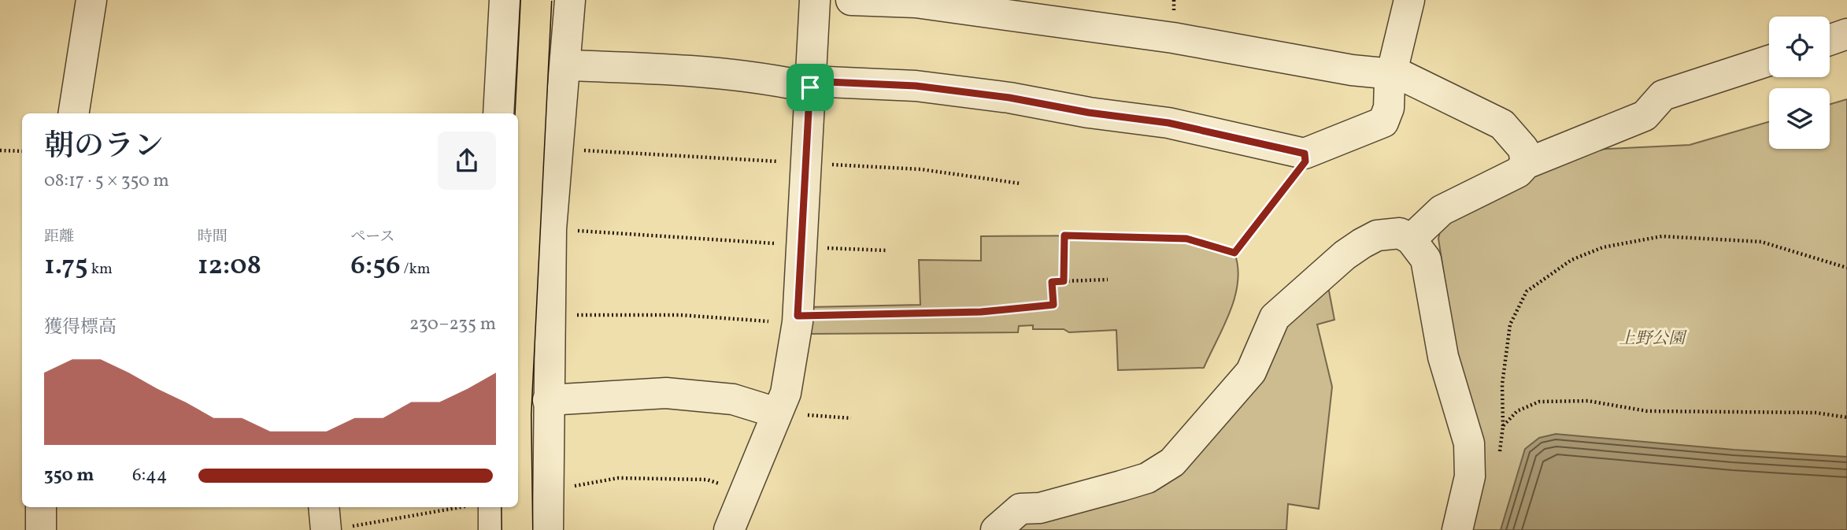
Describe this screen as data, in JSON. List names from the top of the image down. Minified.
{"parks":["上野公園"],"page":{"heading":["朝のラン","08:17 · 5 × 350 m"],"stats":[["距離","1.75 km"],["時間","12:08"],["ペース","6:56 /km"]],"chart":["獲得標高","230–235 m"],"list":[{"name":"350 m","note":"6:44"}]}}
